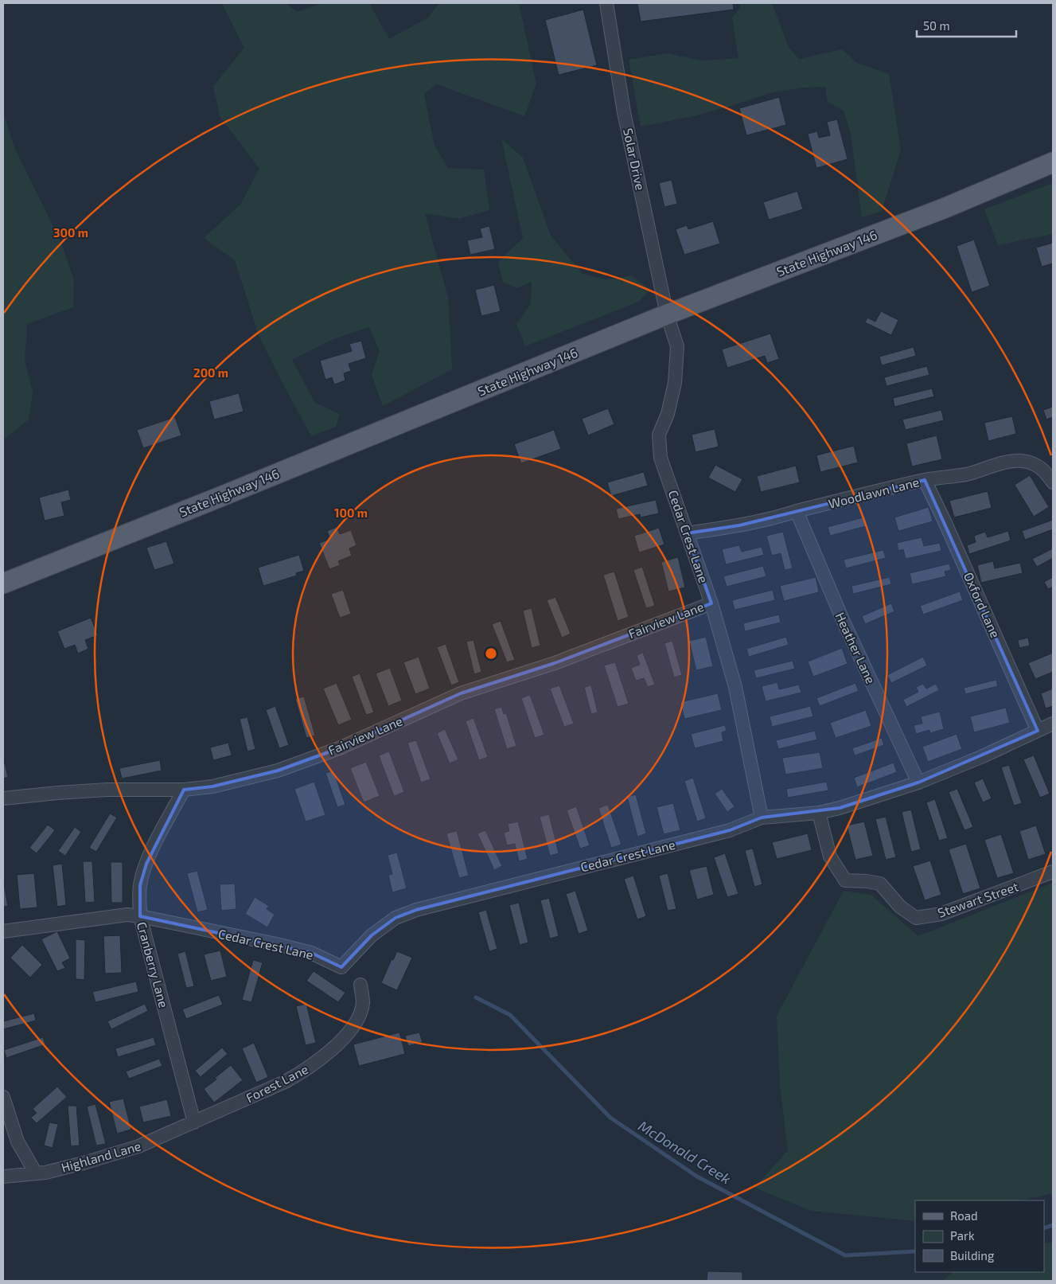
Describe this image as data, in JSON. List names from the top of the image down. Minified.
{"streets":{"main road":["State Highway 146"],"street":["Solar Drive","Woodlawn Lane","Cedar Crest Lane","Oxford Lane","Fairview Lane","Heather Lane","Stewart Street","Cranberry Lane","Forest Lane","Highland Lane"]},"crossings":[["Solar Drive","State Highway 146"],["Solar Drive","Cedar Crest Lane"],["State Highway 146","Cedar Crest Lane"],["Woodlawn Lane","Cedar Crest Lane"],["Woodlawn Lane","Oxford Lane"],["Woodlawn Lane","Heather Lane"],["Cedar Crest Lane","Fairview Lane"],["Cedar Crest Lane","Cranberry Lane"],["Fairview Lane","Cranberry Lane"],["Cranberry Lane","Forest Lane"],["Cranberry Lane","Highland Lane"],["Forest Lane","Highland Lane"]],"water":["McDonald Creek"],"legend":["Road","Park","Building"],"scale_bar":"50 m","rings":["300 m","200 m","100 m"]}
